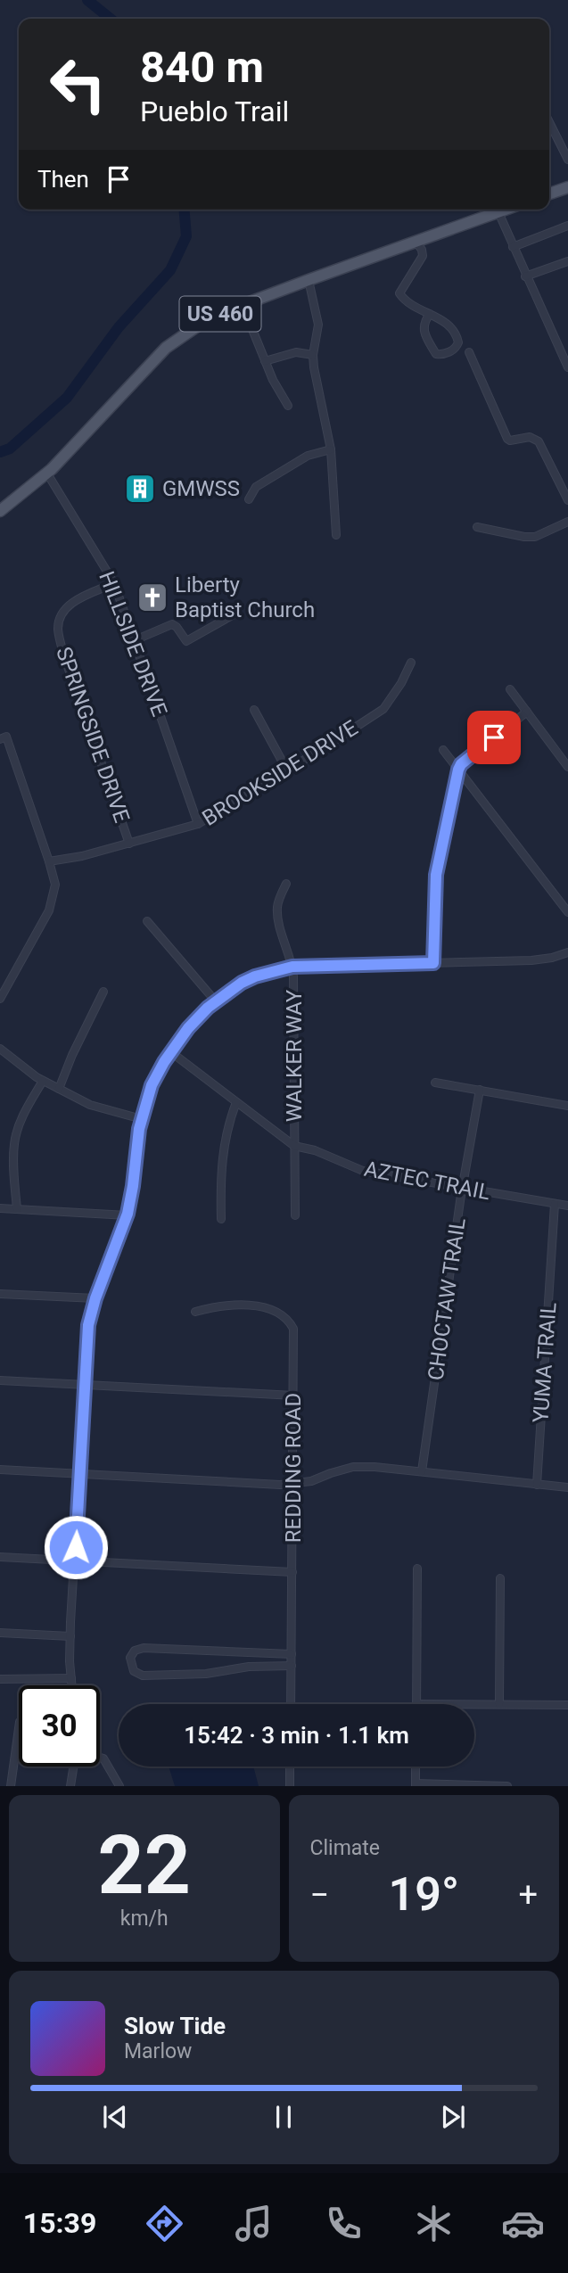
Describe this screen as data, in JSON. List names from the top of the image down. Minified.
{"streets":{"main road":["US 460"],"street":["HILLSIDE DRIVE","SPRINGSIDE DRIVE","BROOKSIDE DRIVE","WALKER WAY","AZTEC TRAIL","CHOCTAW TRAIL","YUMA TRAIL","REDDING ROAD"]},"crossings":[["US 460","HILLSIDE DRIVE"],["HILLSIDE DRIVE","SPRINGSIDE DRIVE"],["HILLSIDE DRIVE","BROOKSIDE DRIVE"],["SPRINGSIDE DRIVE","BROOKSIDE DRIVE"],["WALKER WAY","AZTEC TRAIL"],["AZTEC TRAIL","CHOCTAW TRAIL"],["AZTEC TRAIL","YUMA TRAIL"]],"places":{"building":["GMWSS"],"church":["Liberty Baptist Church"]},"page":{"turn":["840 m","Pueblo Trail"],"then":"Then","limit":"30","trip":"15:42 · 3 min · 1.1 km","tile":[["22","km/h"],"Climate"],"heat":["−","19°","+"],"song":["Slow Tide","Marlow"],"tabs":"15:39"}}
